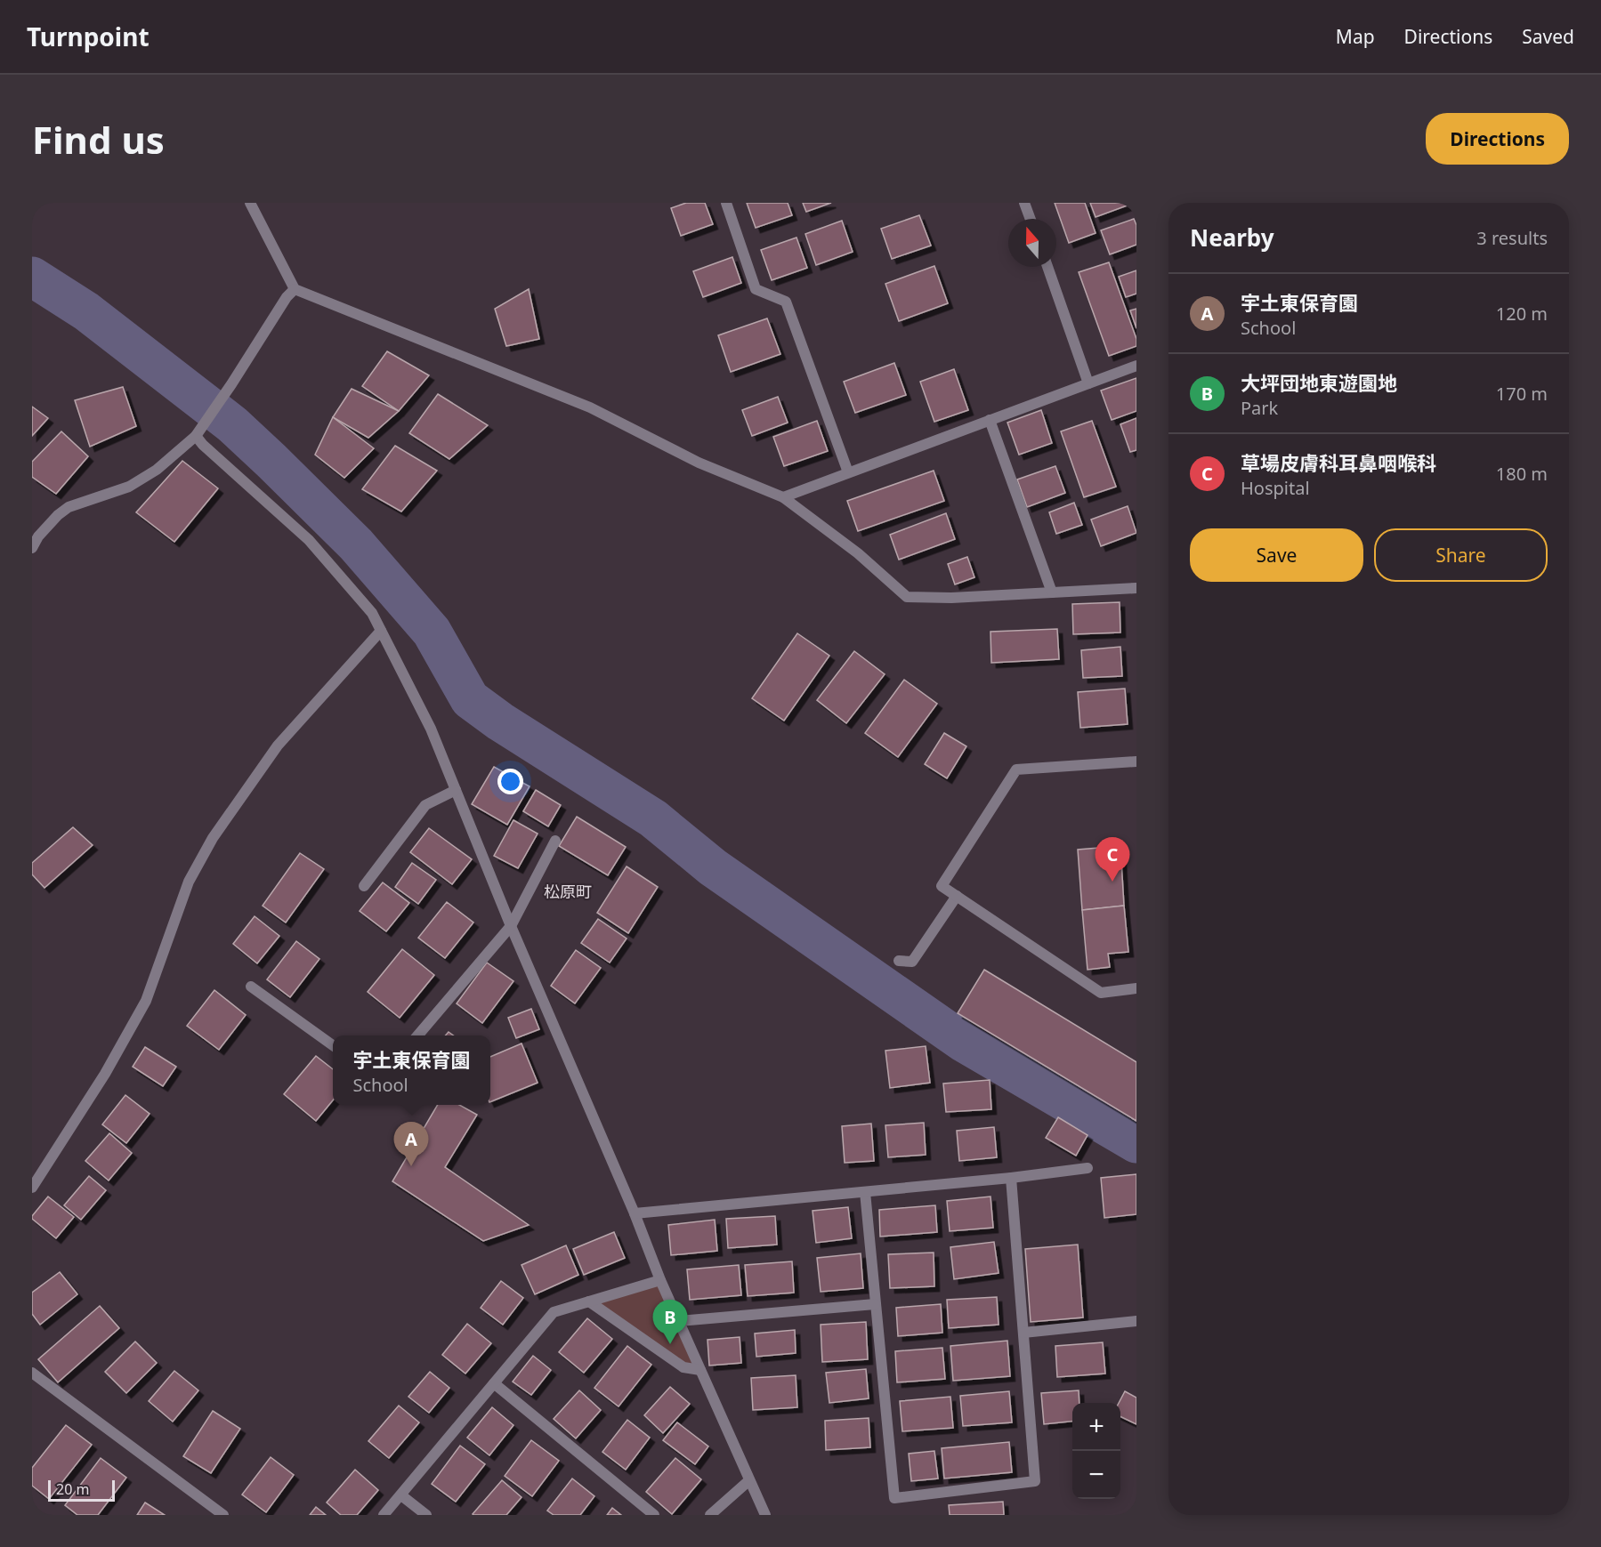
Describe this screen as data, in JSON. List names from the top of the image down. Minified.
{"districts":["松原町"],"scale_bar":"20 m","north":"top","page":{"header":"Turnpoint","nav":["Map","Directions","Saved"],"buttons":["Directions",["Save","Share"]],"title":"Find us","heading":["Nearby","3 results"],"list":[{"mark":"A","name":"宇土東保育園","note":"School","value":"120 m"},{"mark":"B","name":"大坪団地東遊園地","note":"Park","value":"170 m"},{"mark":"C","name":"草場皮膚科耳鼻咽喉科","note":"Hospital","value":"180 m"}],"pins":["C","A","B"],"popup":["宇土東保育園","School"],"map_buttons":["+","−"],"scale":"20 m"}}
